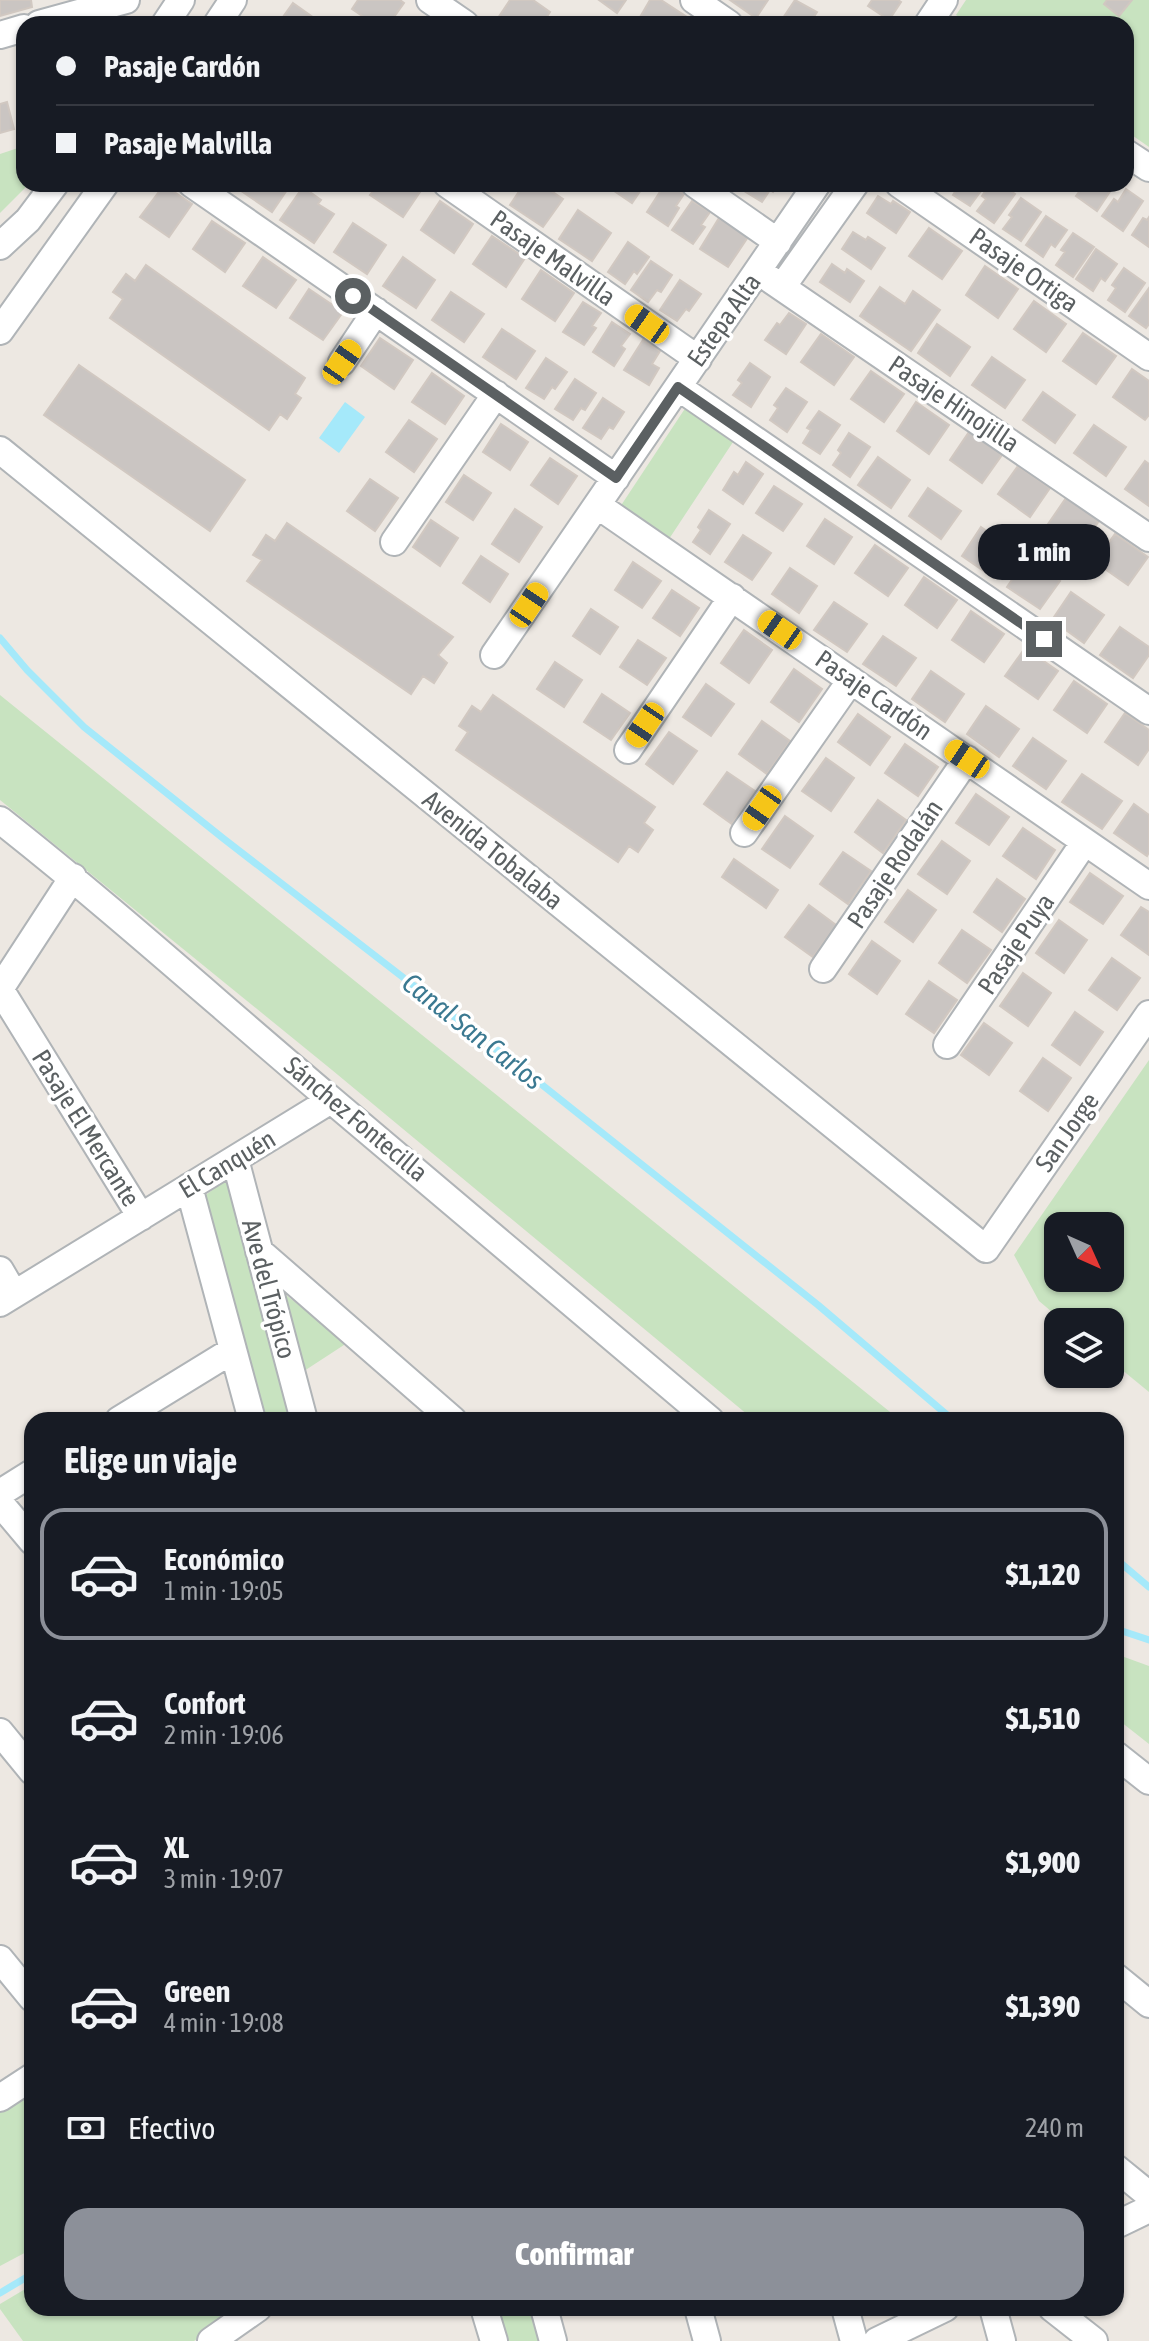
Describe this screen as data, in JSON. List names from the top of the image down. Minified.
{"streets":{"street":["Pasaje Malvilla","Pasaje Ortiga","Estepa Alta","Pasaje Hinojilla","Pasaje Cardón","Avenida Tobalaba","Pasaje Rodalán","Pasaje Puya","Sánchez Fontecilla","Pasaje El Mercante","San Jorge","El Canquén","Ave del Trópico"]},"crossings":[["Pasaje Malvilla","Estepa Alta"],["Estepa Alta","Pasaje Hinojilla"],["Estepa Alta","Pasaje Cardón"],["Pasaje Cardón","Pasaje Rodalán"],["Pasaje Cardón","Pasaje Puya"],["Avenida Tobalaba","San Jorge"],["Sánchez Fontecilla","Pasaje El Mercante"],["Sánchez Fontecilla","El Canquén"],["Pasaje El Mercante","El Canquén"],["El Canquén","Ave del Trópico"]],"water":["Canal San Carlos"],"north":"bottom right","page":{"banner":["Pasaje Cardón","Pasaje Malvilla"],"bubble":"1 min","heading":"Elige un viaje","list":[{"name":"Económico","note":"1 min · 19:05","value":"$1,120"},{"name":"Confort","note":"2 min · 19:06","value":"$1,510"},{"name":"XL","note":"3 min · 19:07","value":"$1,900"},{"name":"Green","note":"4 min · 19:08","value":"$1,390"}],"pay":["Efectivo","240 m"],"buttons":"Confirmar"}}
